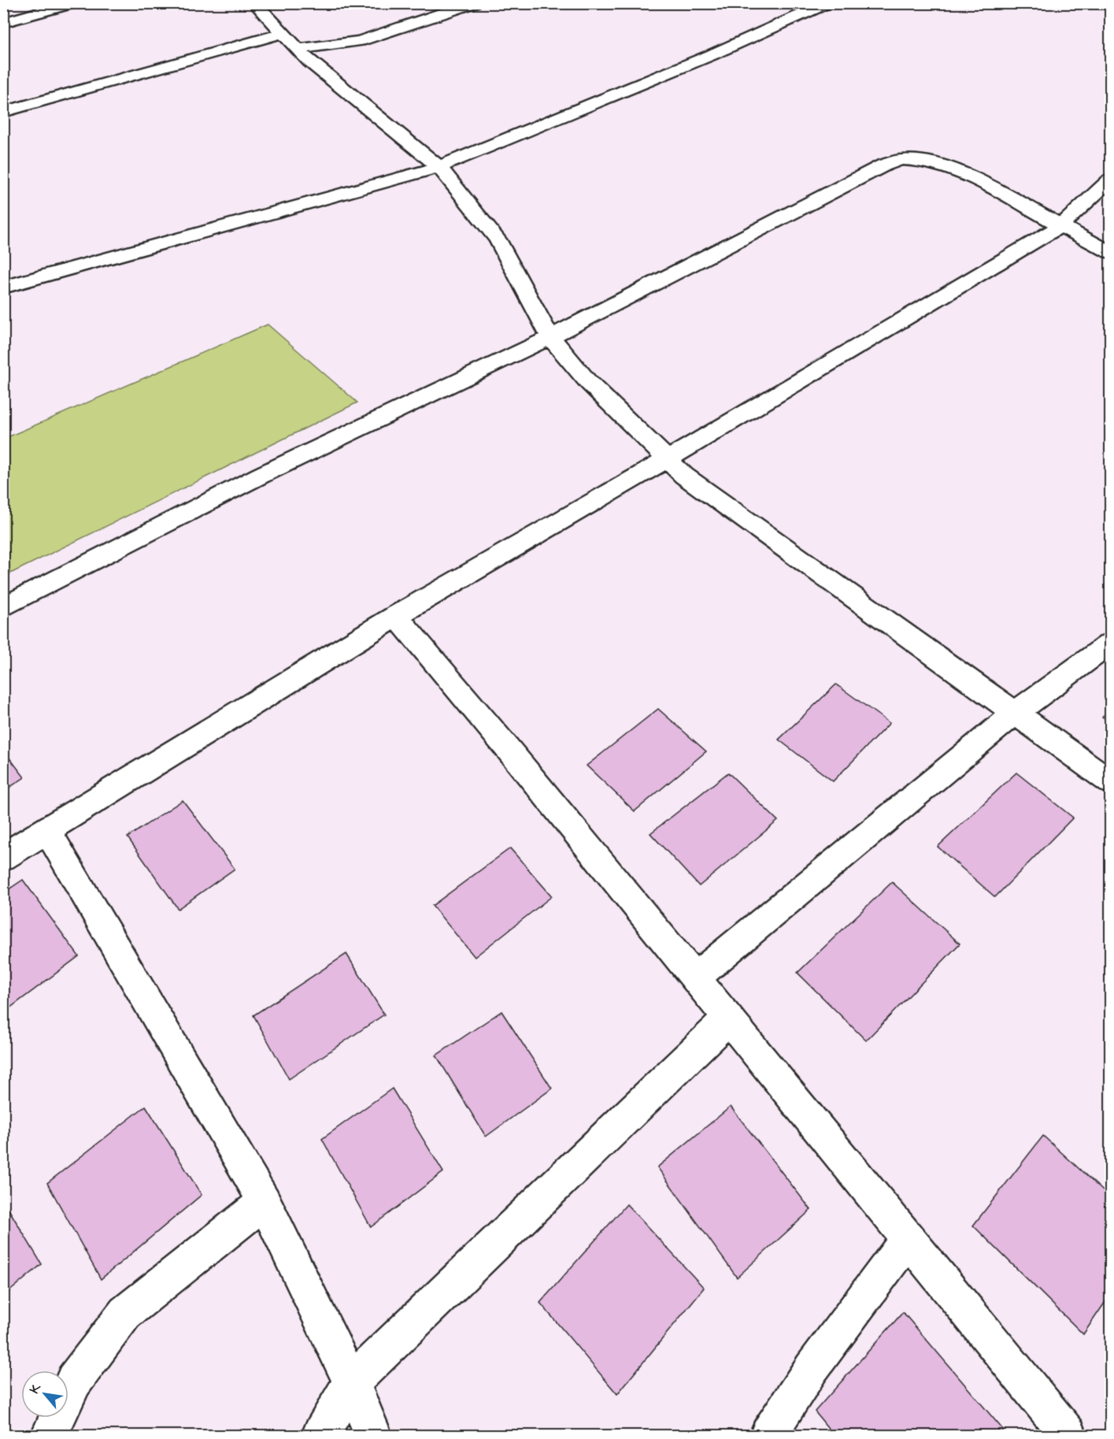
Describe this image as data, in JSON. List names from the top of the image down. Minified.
{"north":"top left"}
